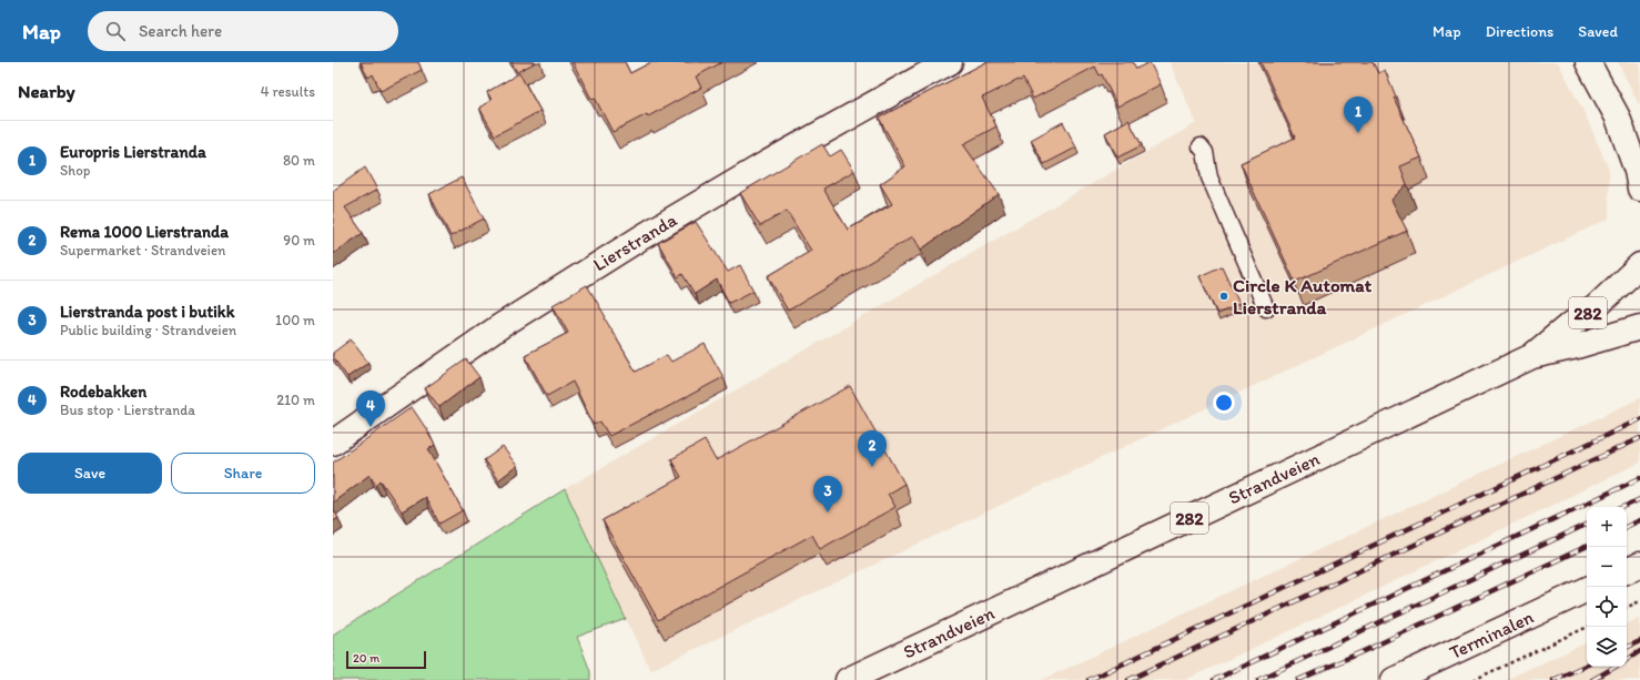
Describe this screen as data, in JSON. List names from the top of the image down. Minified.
{"streets":{"street":["Lierstranda","282","Strandveien","Terminalen"]},"places":["Circle K Automat Lierstranda"],"scale_bar":"20 m","page":{"header":"Map","search":"Search here","nav":["Map","Directions","Saved"],"heading":["Nearby","4 results"],"pins":["1","4","2","3"],"list":[{"mark":"1","name":"Europris Lierstranda","note":"Shop","value":"80 m"},{"mark":"2","name":"Rema 1000 Lierstranda","note":"Supermarket · Strandveien","value":"90 m"},{"mark":"3","name":"Lierstranda post i butikk","note":"Public building · Strandveien","value":"100 m"},{"mark":"4","name":"Rodebakken","note":"Bus stop · Lierstranda","value":"210 m"}],"buttons":["Save","Share"],"map_buttons":["+","−"],"scale":"20 m"}}
